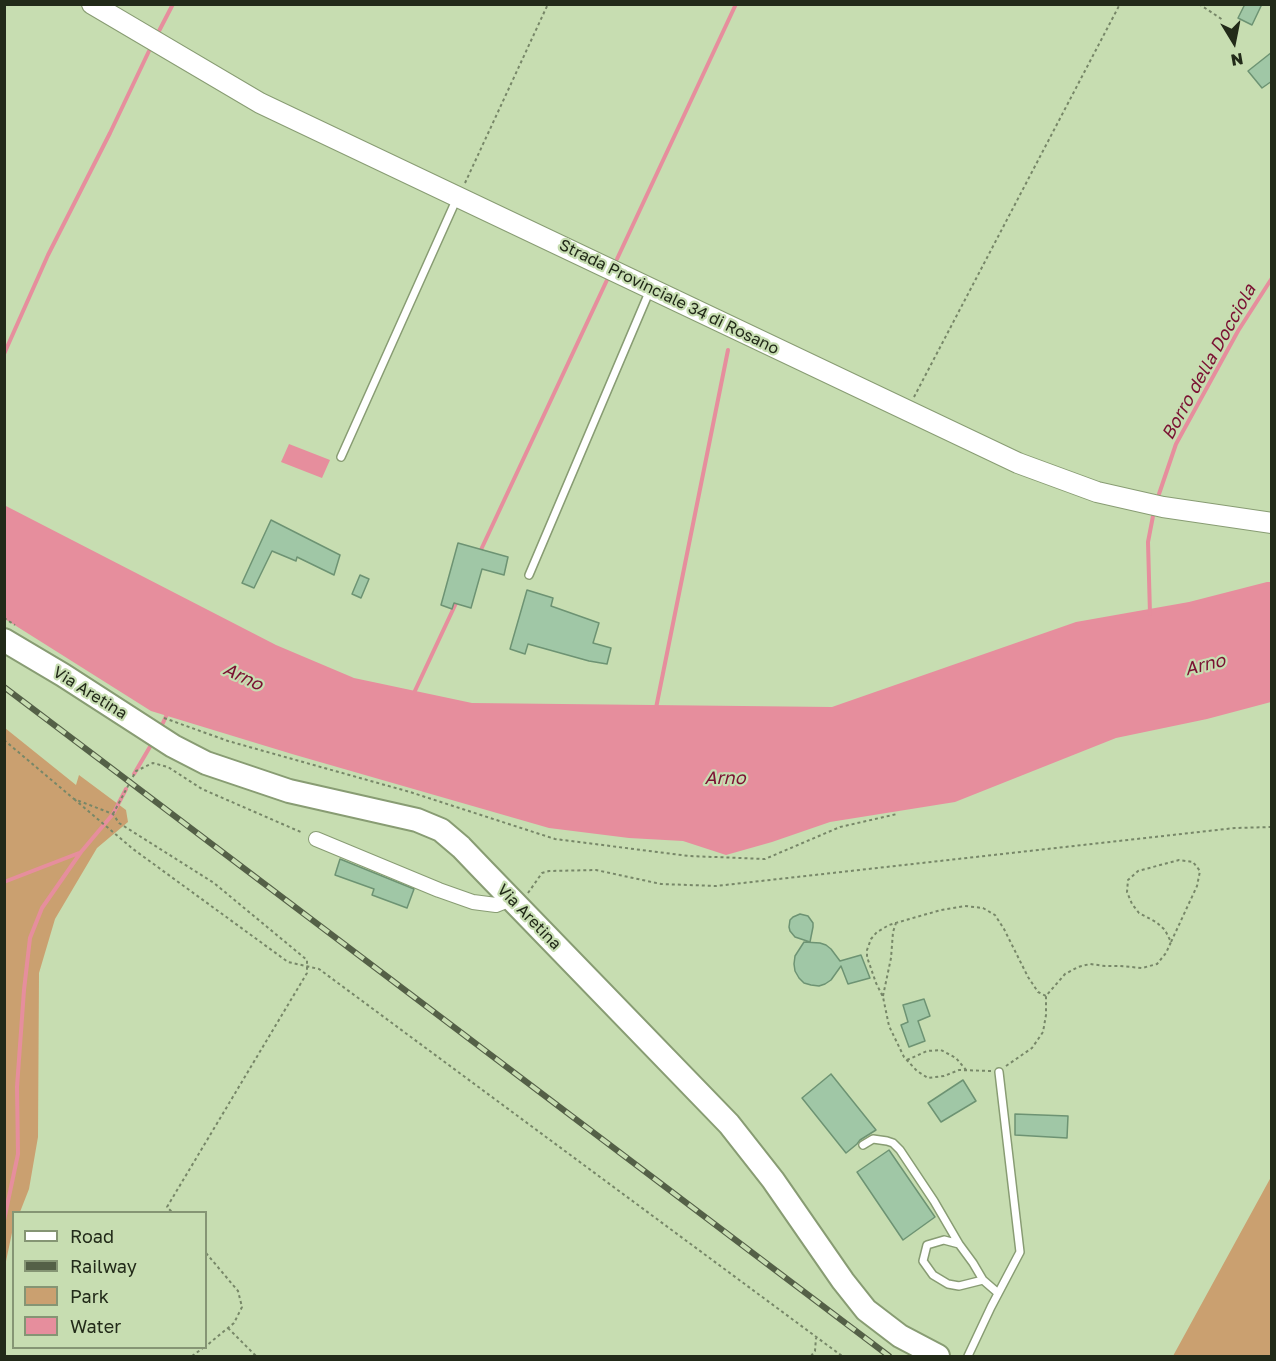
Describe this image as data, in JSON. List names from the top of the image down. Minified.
{"streets":{"main road":["Strada Provinciale 34 di Rosano","Via Aretina"]},"water":["Borro della Docciola","Arno"],"legend":["Road","Railway","Park","Water"],"north":"bottom"}
